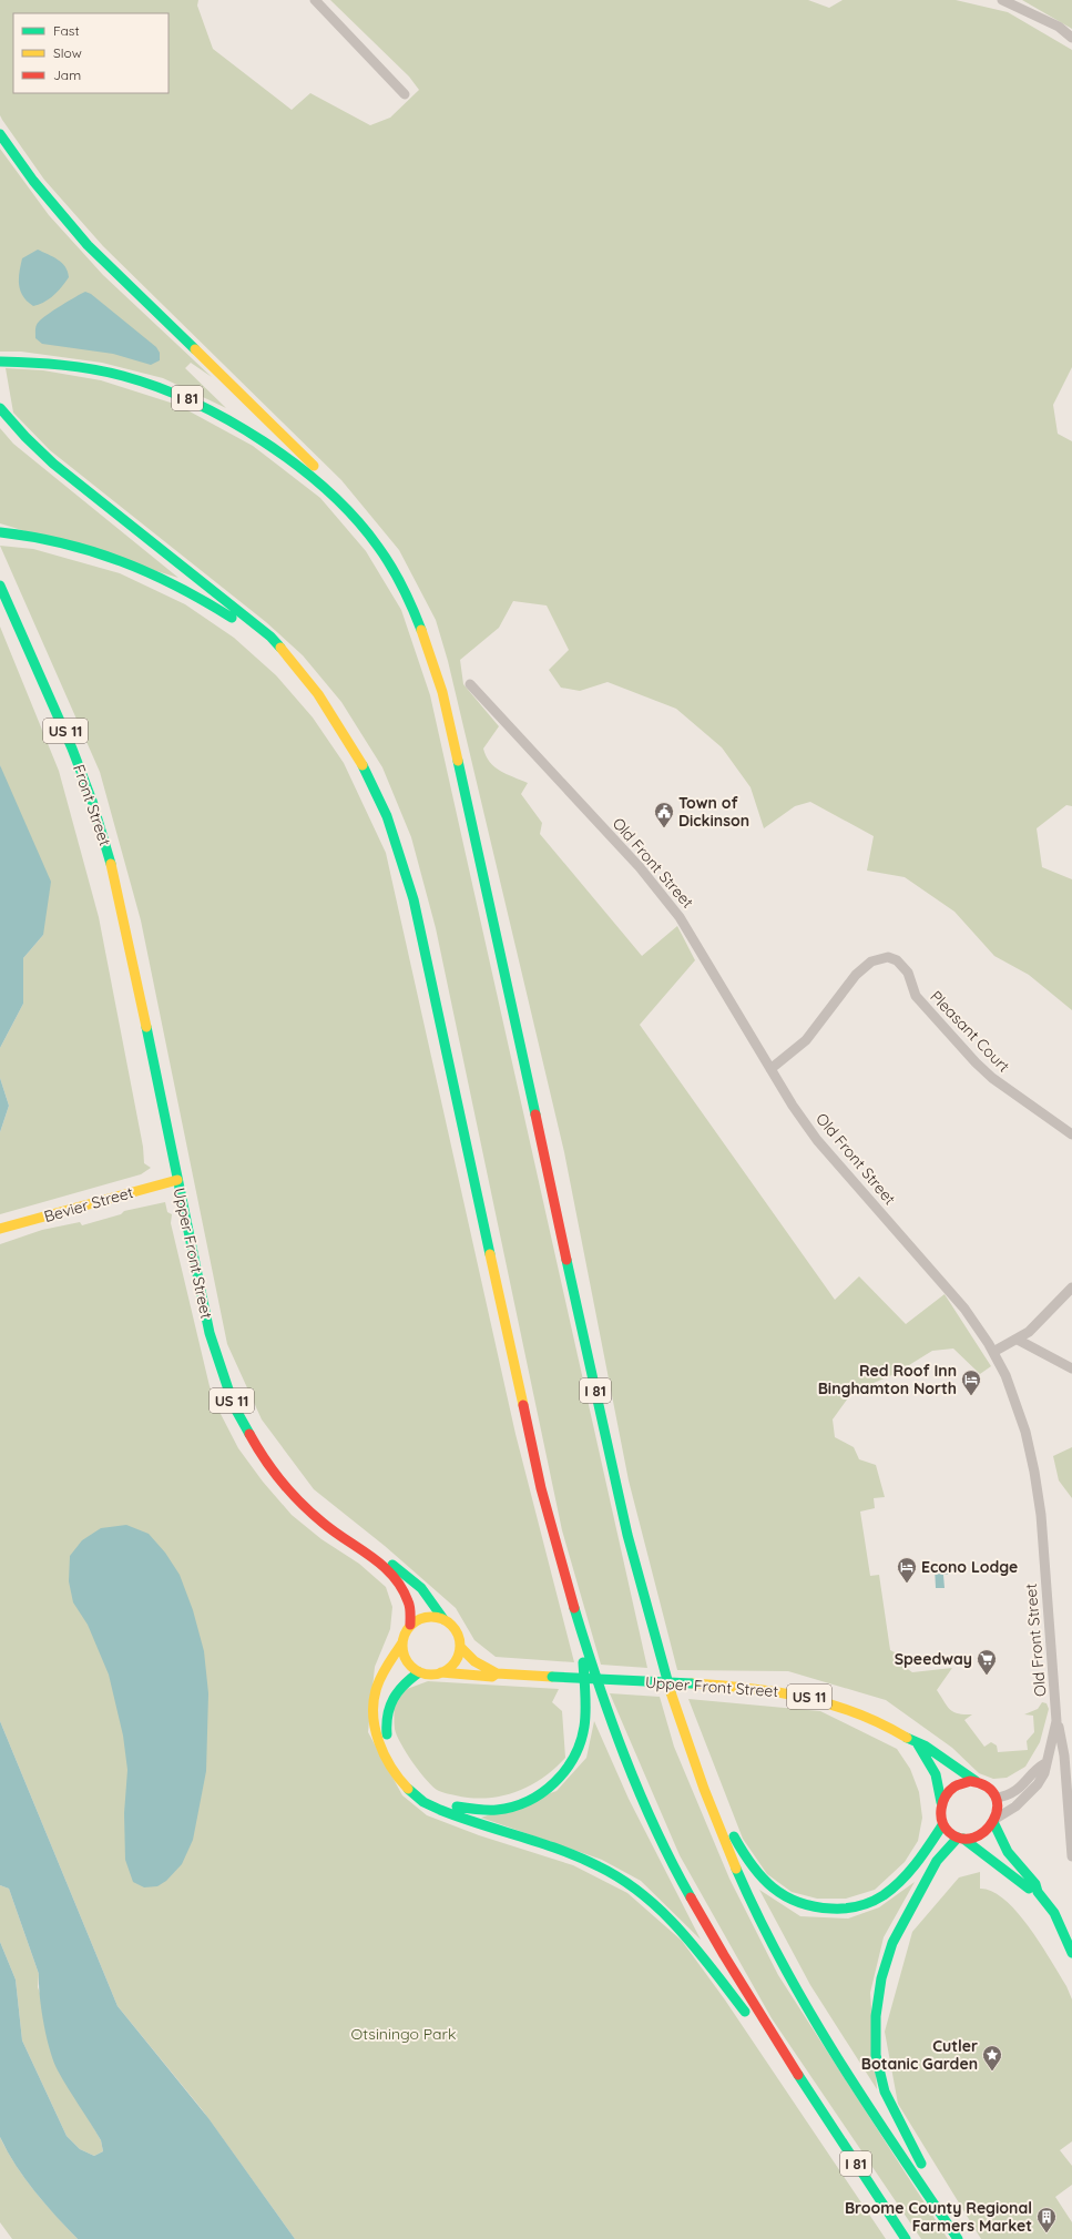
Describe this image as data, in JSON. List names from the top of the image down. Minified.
{"streets":{"main road":["I 81","US 11","Front Street","Bevier Street","Upper Front Street"],"street":["Old Front Street","Pleasant Court"]},"crossings":[["I 81","Upper Front Street"],["Front Street","Upper Front Street"],["Old Front Street","Pleasant Court"],["Old Front Street","Upper Front Street"],["Bevier Street","Upper Front Street"]],"parks":["Otsiningo Park"],"places":{"public building":["Town of Dickinson"],"hotel":["Red Roof Inn Binghamton North","Econo Lodge"],"supermarket":["Speedway"],"place":["Cutler Botanic Garden"],"building":["Broome County Regional Farmers Market"]},"legend":["Fast","Slow","Jam"]}
